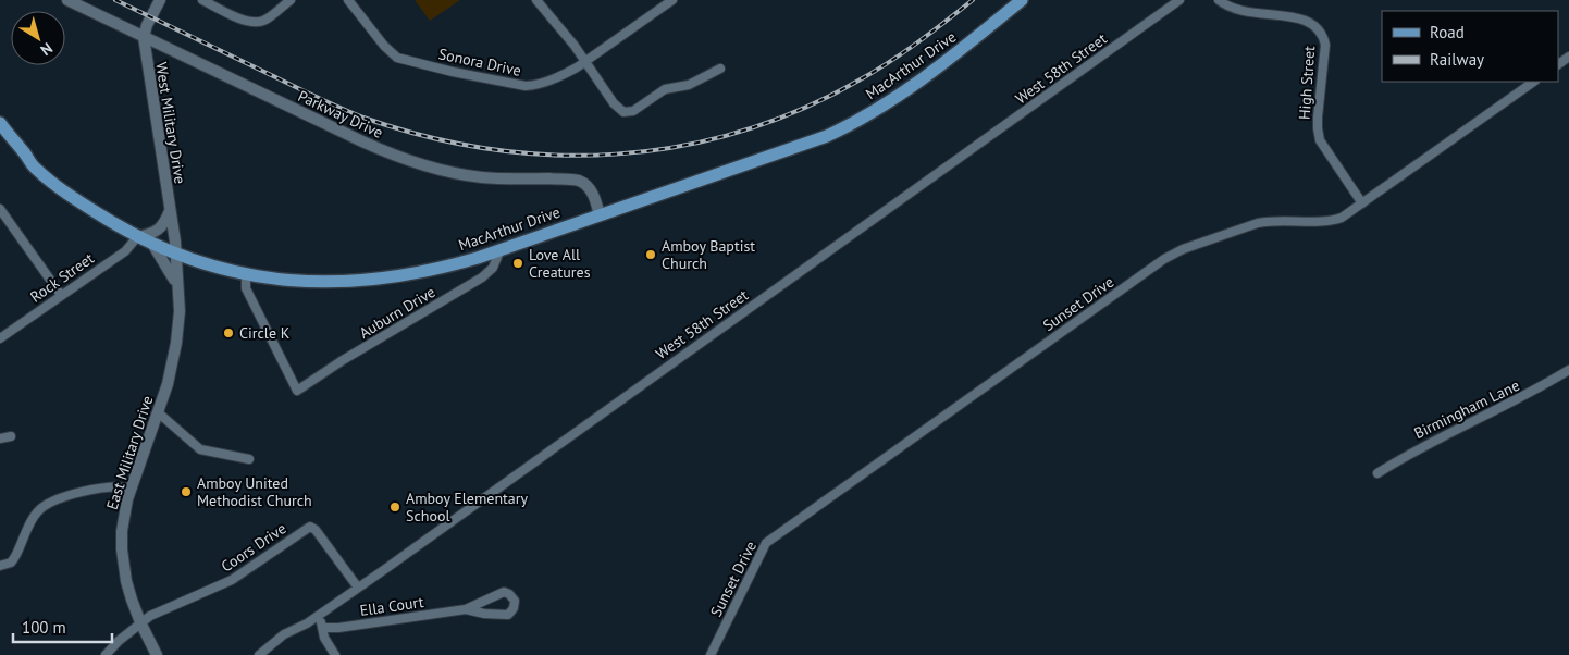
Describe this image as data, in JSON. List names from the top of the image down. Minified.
{"streets":{"main road":["MacArthur Drive"],"street":["Sonora Drive","West 58th Street","High Street","Parkway Drive","West Military Drive","Rock Street","Sunset Drive","Auburn Drive","Birmingham Lane","East Military Drive","Coors Drive","Ella Court"]},"crossings":[["MacArthur Drive","Parkway Drive"],["MacArthur Drive","West Military Drive"],["MacArthur Drive","Rock Street"],["MacArthur Drive","Auburn Drive"],["MacArthur Drive","East Military Drive"],["West 58th Street","Coors Drive"],["High Street","Sunset Drive"],["Parkway Drive","West Military Drive"],["West Military Drive","East Military Drive"],["East Military Drive","Coors Drive"]],"places":["Amboy Baptist Church","Love All Creatures","Circle K","Amboy United Methodist Church","Amboy Elementary School"],"legend":["Road","Railway"],"scale_bar":"100 m","north":"bottom right"}
